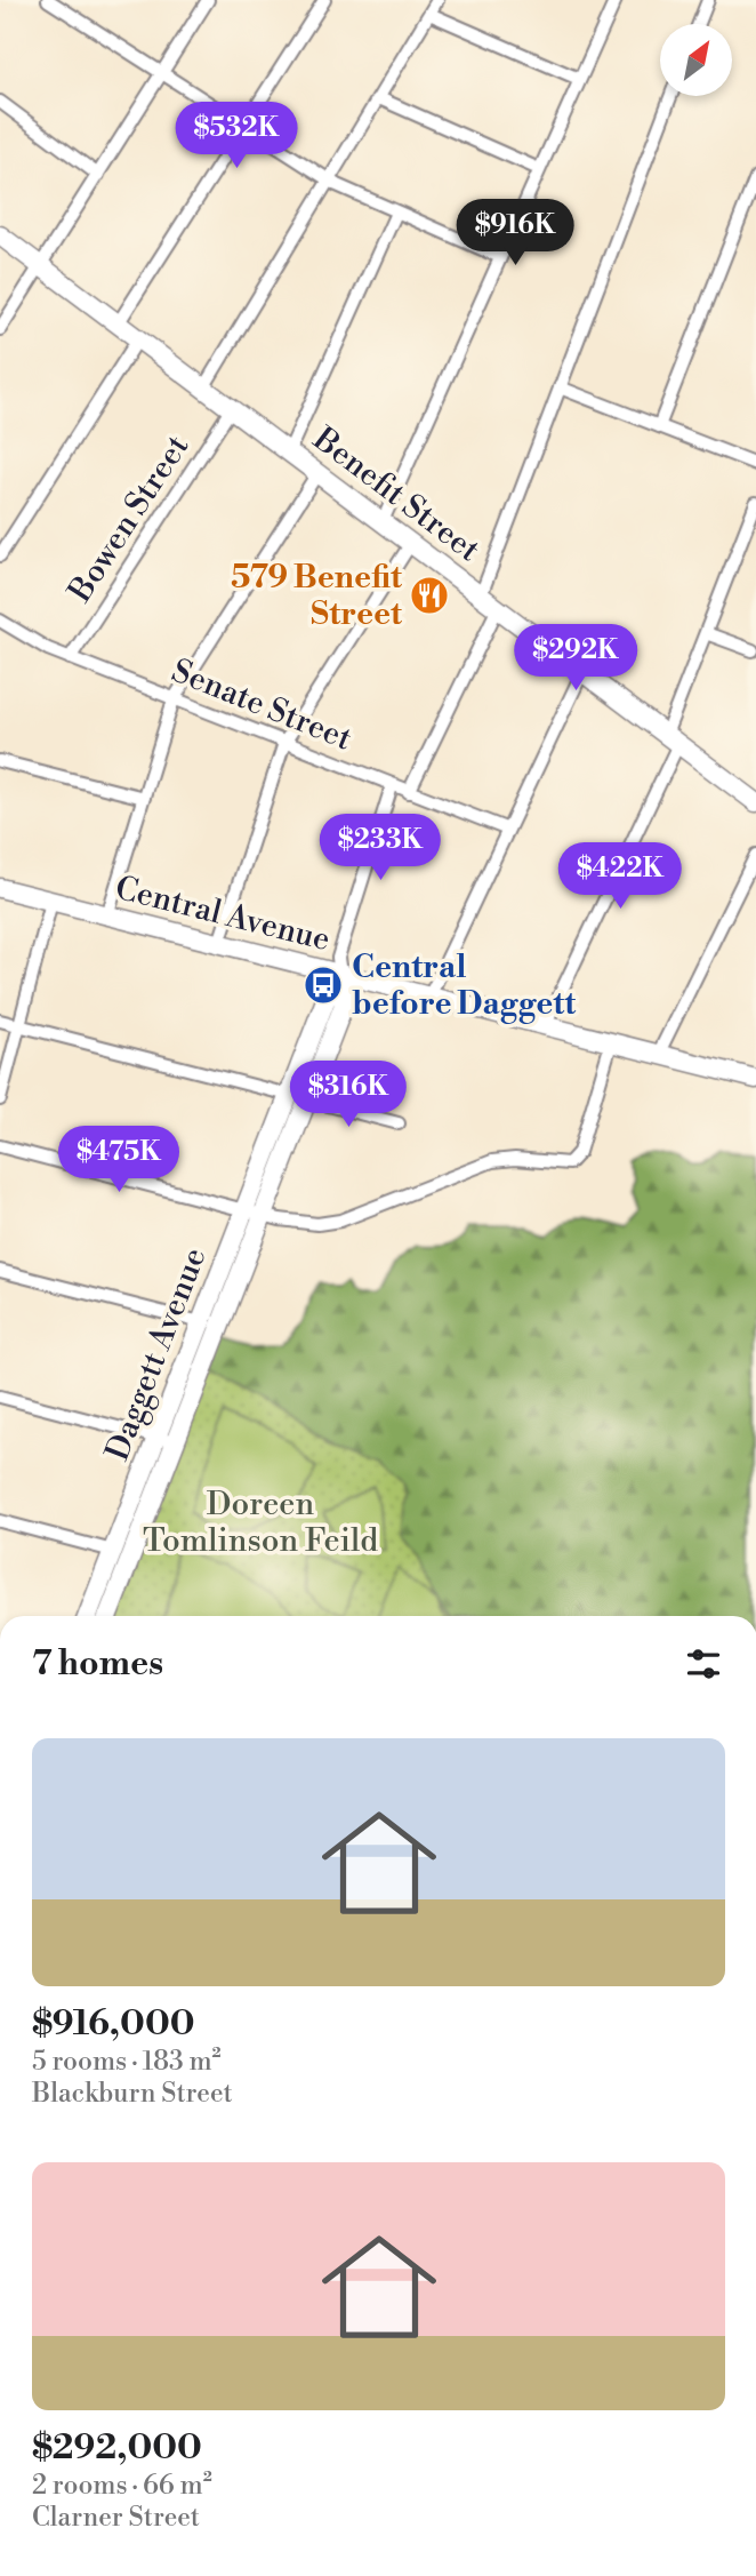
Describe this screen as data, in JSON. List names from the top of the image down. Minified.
{"streets":{"street":["Benefit Street","Bowen Street","Senate Street","Central Avenue","Daggett Avenue"]},"crossings":[["Benefit Street","Bowen Street"],["Bowen Street","Senate Street"],["Senate Street","Daggett Avenue"],["Central Avenue","Daggett Avenue"]],"parks":["Doreen Tomlinson Feild"],"places":{"restaurant":["579 Benefit Street"],"bus stop":["Central before Daggett"]},"north":"top right","page":{"price":["$532K","$916K","$292K","$233K","$422K","$316K","$475K"],"heading":"7 homes","list":[{"name":"$916,000","note":"5 rooms · 183 m² · Blackburn Street"},{"name":"$292,000","note":"2 rooms · 66 m² · Clarner Street"}]}}
